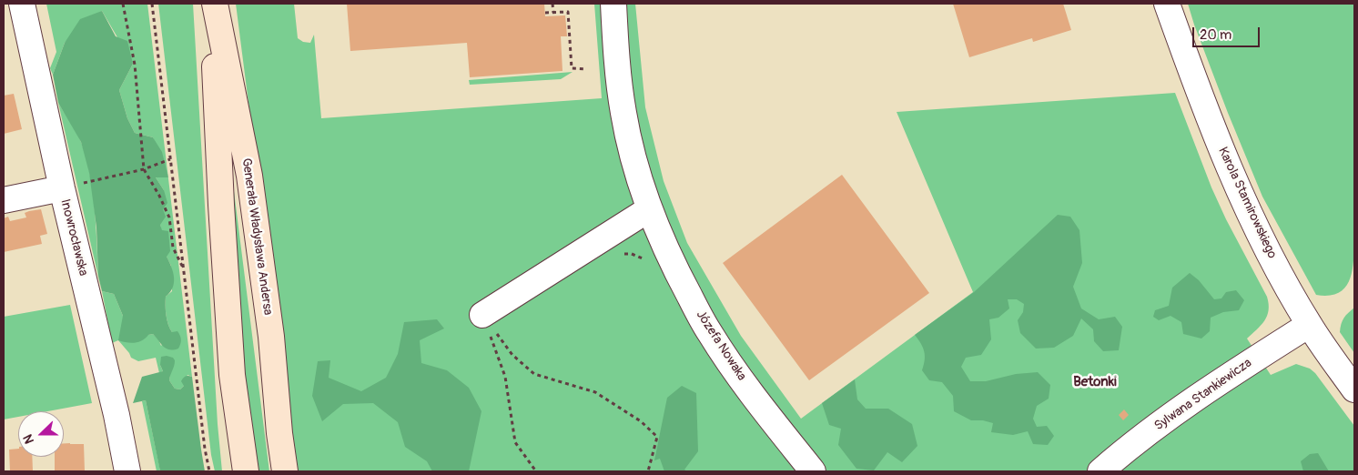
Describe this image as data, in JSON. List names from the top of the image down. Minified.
{"streets":{"main road":["Generała Władysława Andersa"],"street":["Karola Stamirowskiego","Inowrocławska","Józefa Nowaka","Sylwana Stankiewicza"]},"crossings":[["Karola Stamirowskiego","Sylwana Stankiewicza"]],"districts":["Betonki"],"scale_bar":"20 m","north":"left"}
